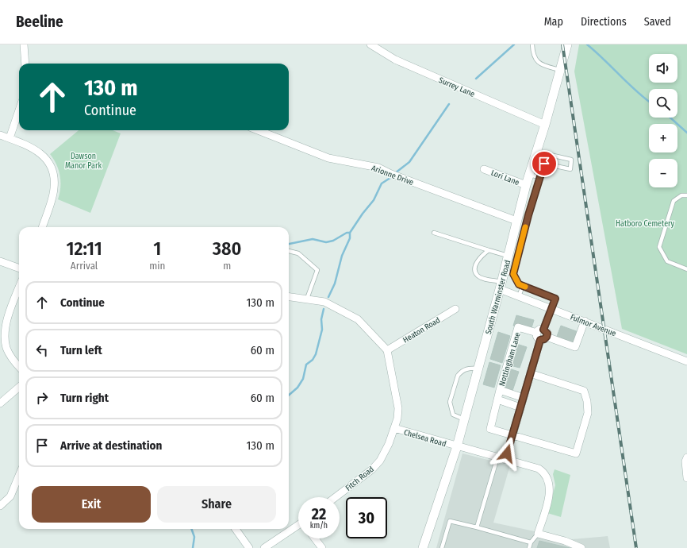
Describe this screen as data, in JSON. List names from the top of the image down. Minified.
{"streets":{"street":["Surrey Lane","Arionne Drive","Lori Lane","South Warminster Road","Fulmor Avenue","Heaton Road","Nottingham Lane","Chelsea Road","Fitch Road"]},"crossings":[["Surrey Lane","South Warminster Road"],["Arionne Drive","South Warminster Road"],["Lori Lane","South Warminster Road"],["South Warminster Road","Fulmor Avenue"],["South Warminster Road","Chelsea Road"],["Heaton Road","Fitch Road"],["Chelsea Road","Fitch Road"]],"parks":["Dawson Manor Park","Hatboro Cemetery"],"page":{"header":"Beeline","nav":["Map","Directions","Saved"],"map_buttons":["+","−"],"turn":["130 m","Continue"],"eta":["12:11","Arrival","1","min","380","m"],"list":[{"name":"Continue","value":"130 m"},{"name":"Turn left","value":"60 m"},{"name":"Turn right","value":"60 m"},{"name":"Arrive at destination","value":"130 m"}],"buttons":["Exit","Share"],"speed":"22 km/h","limit":"30"}}
